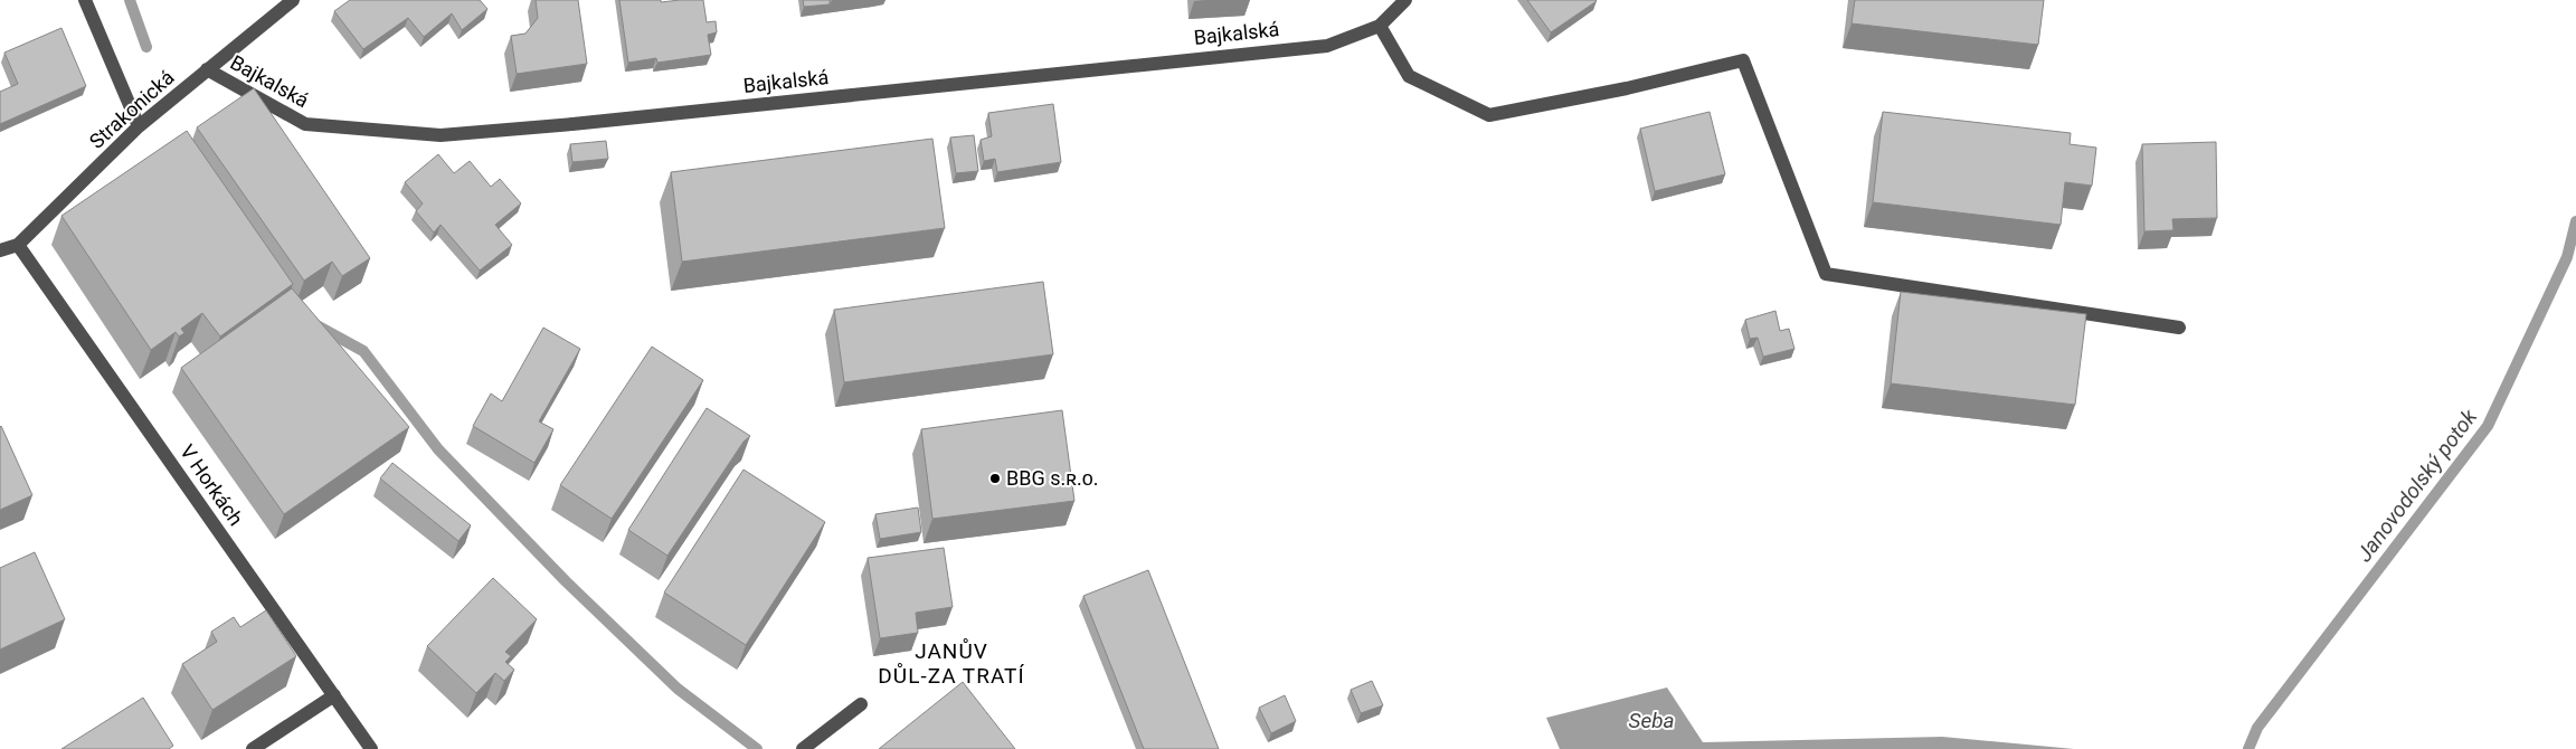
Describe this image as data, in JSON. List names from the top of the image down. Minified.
{"streets":{"street":["Bajkalská","Strakonická","V Horkách"]},"crossings":[["Bajkalská","Strakonická"],["Strakonická","V Horkách"]],"districts":["JANŮV DŮL-ZA TRATÍ"],"water":["Janovodolský potok","Seba"],"places":["BBG s.ʀ.ᴏ."]}
